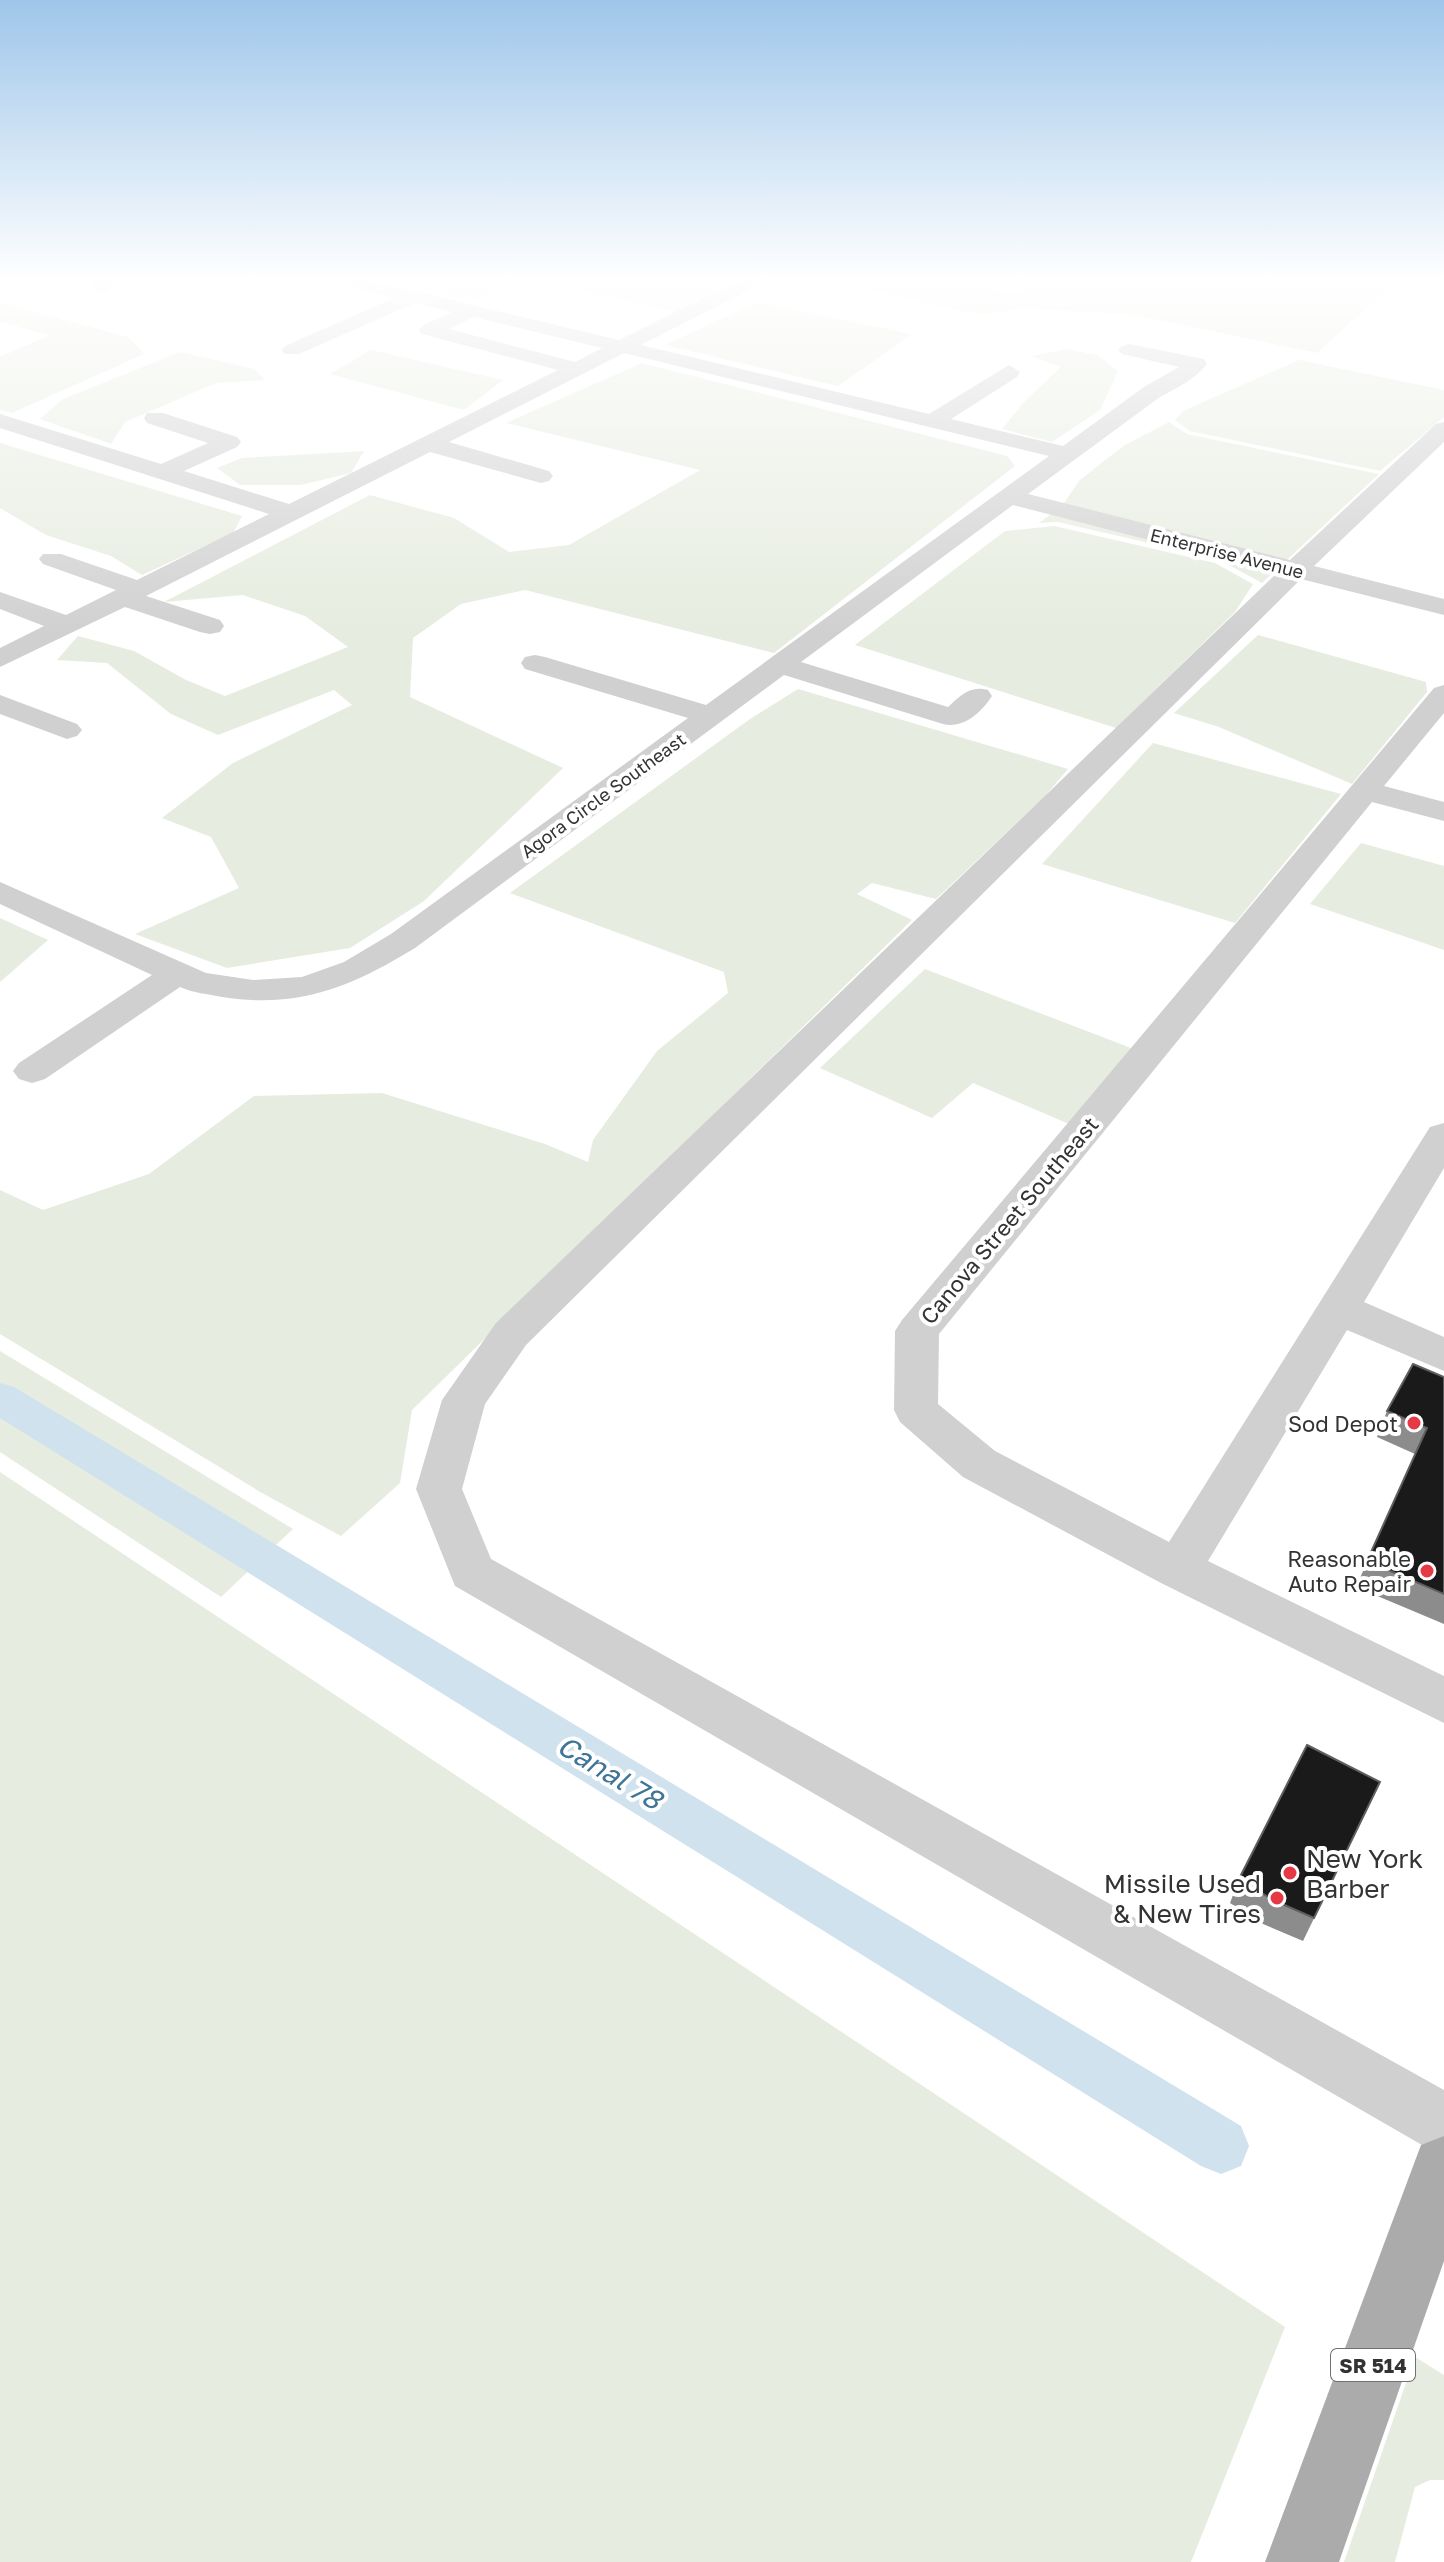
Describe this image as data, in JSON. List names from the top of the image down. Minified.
{"streets":{"main road":["SR 514"],"street":["Enterprise Avenue","Agora Circle Southeast","Canova Street Southeast"]},"crossings":[["Enterprise Avenue","Agora Circle Southeast"]],"water":["Canal 78"],"places":["Sod Depot","Reasonable Auto Repair","New York Barber","Missile Used & New Tires"]}
